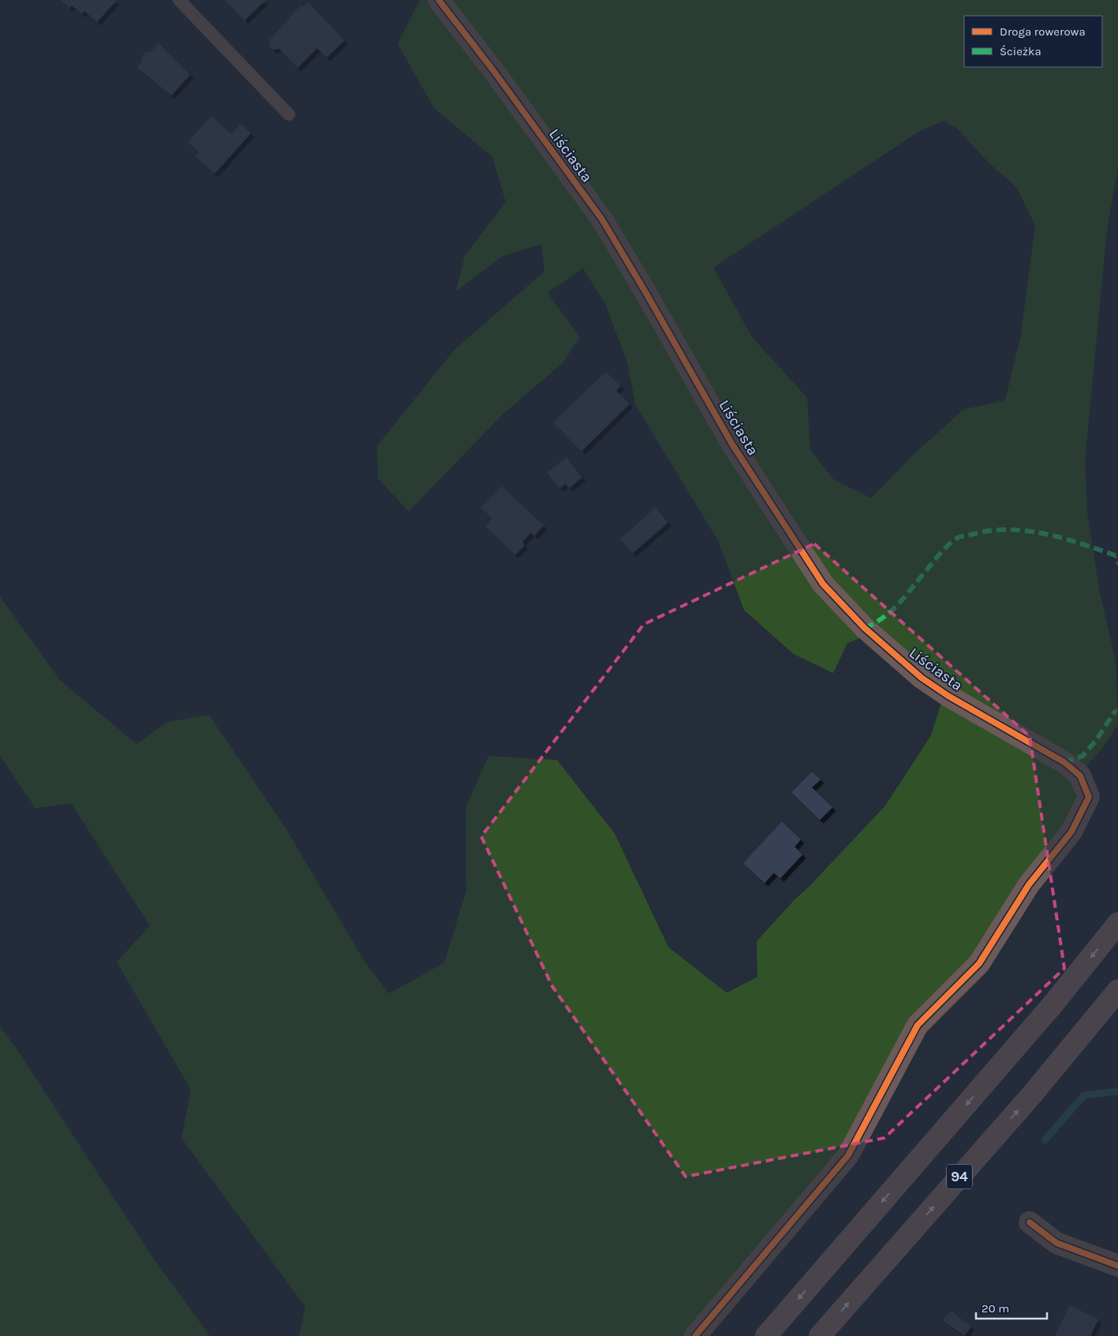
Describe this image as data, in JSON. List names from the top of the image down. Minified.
{"streets":{"main road":["94"],"street":["Liściasta"]},"legend":["Droga rowerowa","Ścieżka"],"scale_bar":"20 m"}
